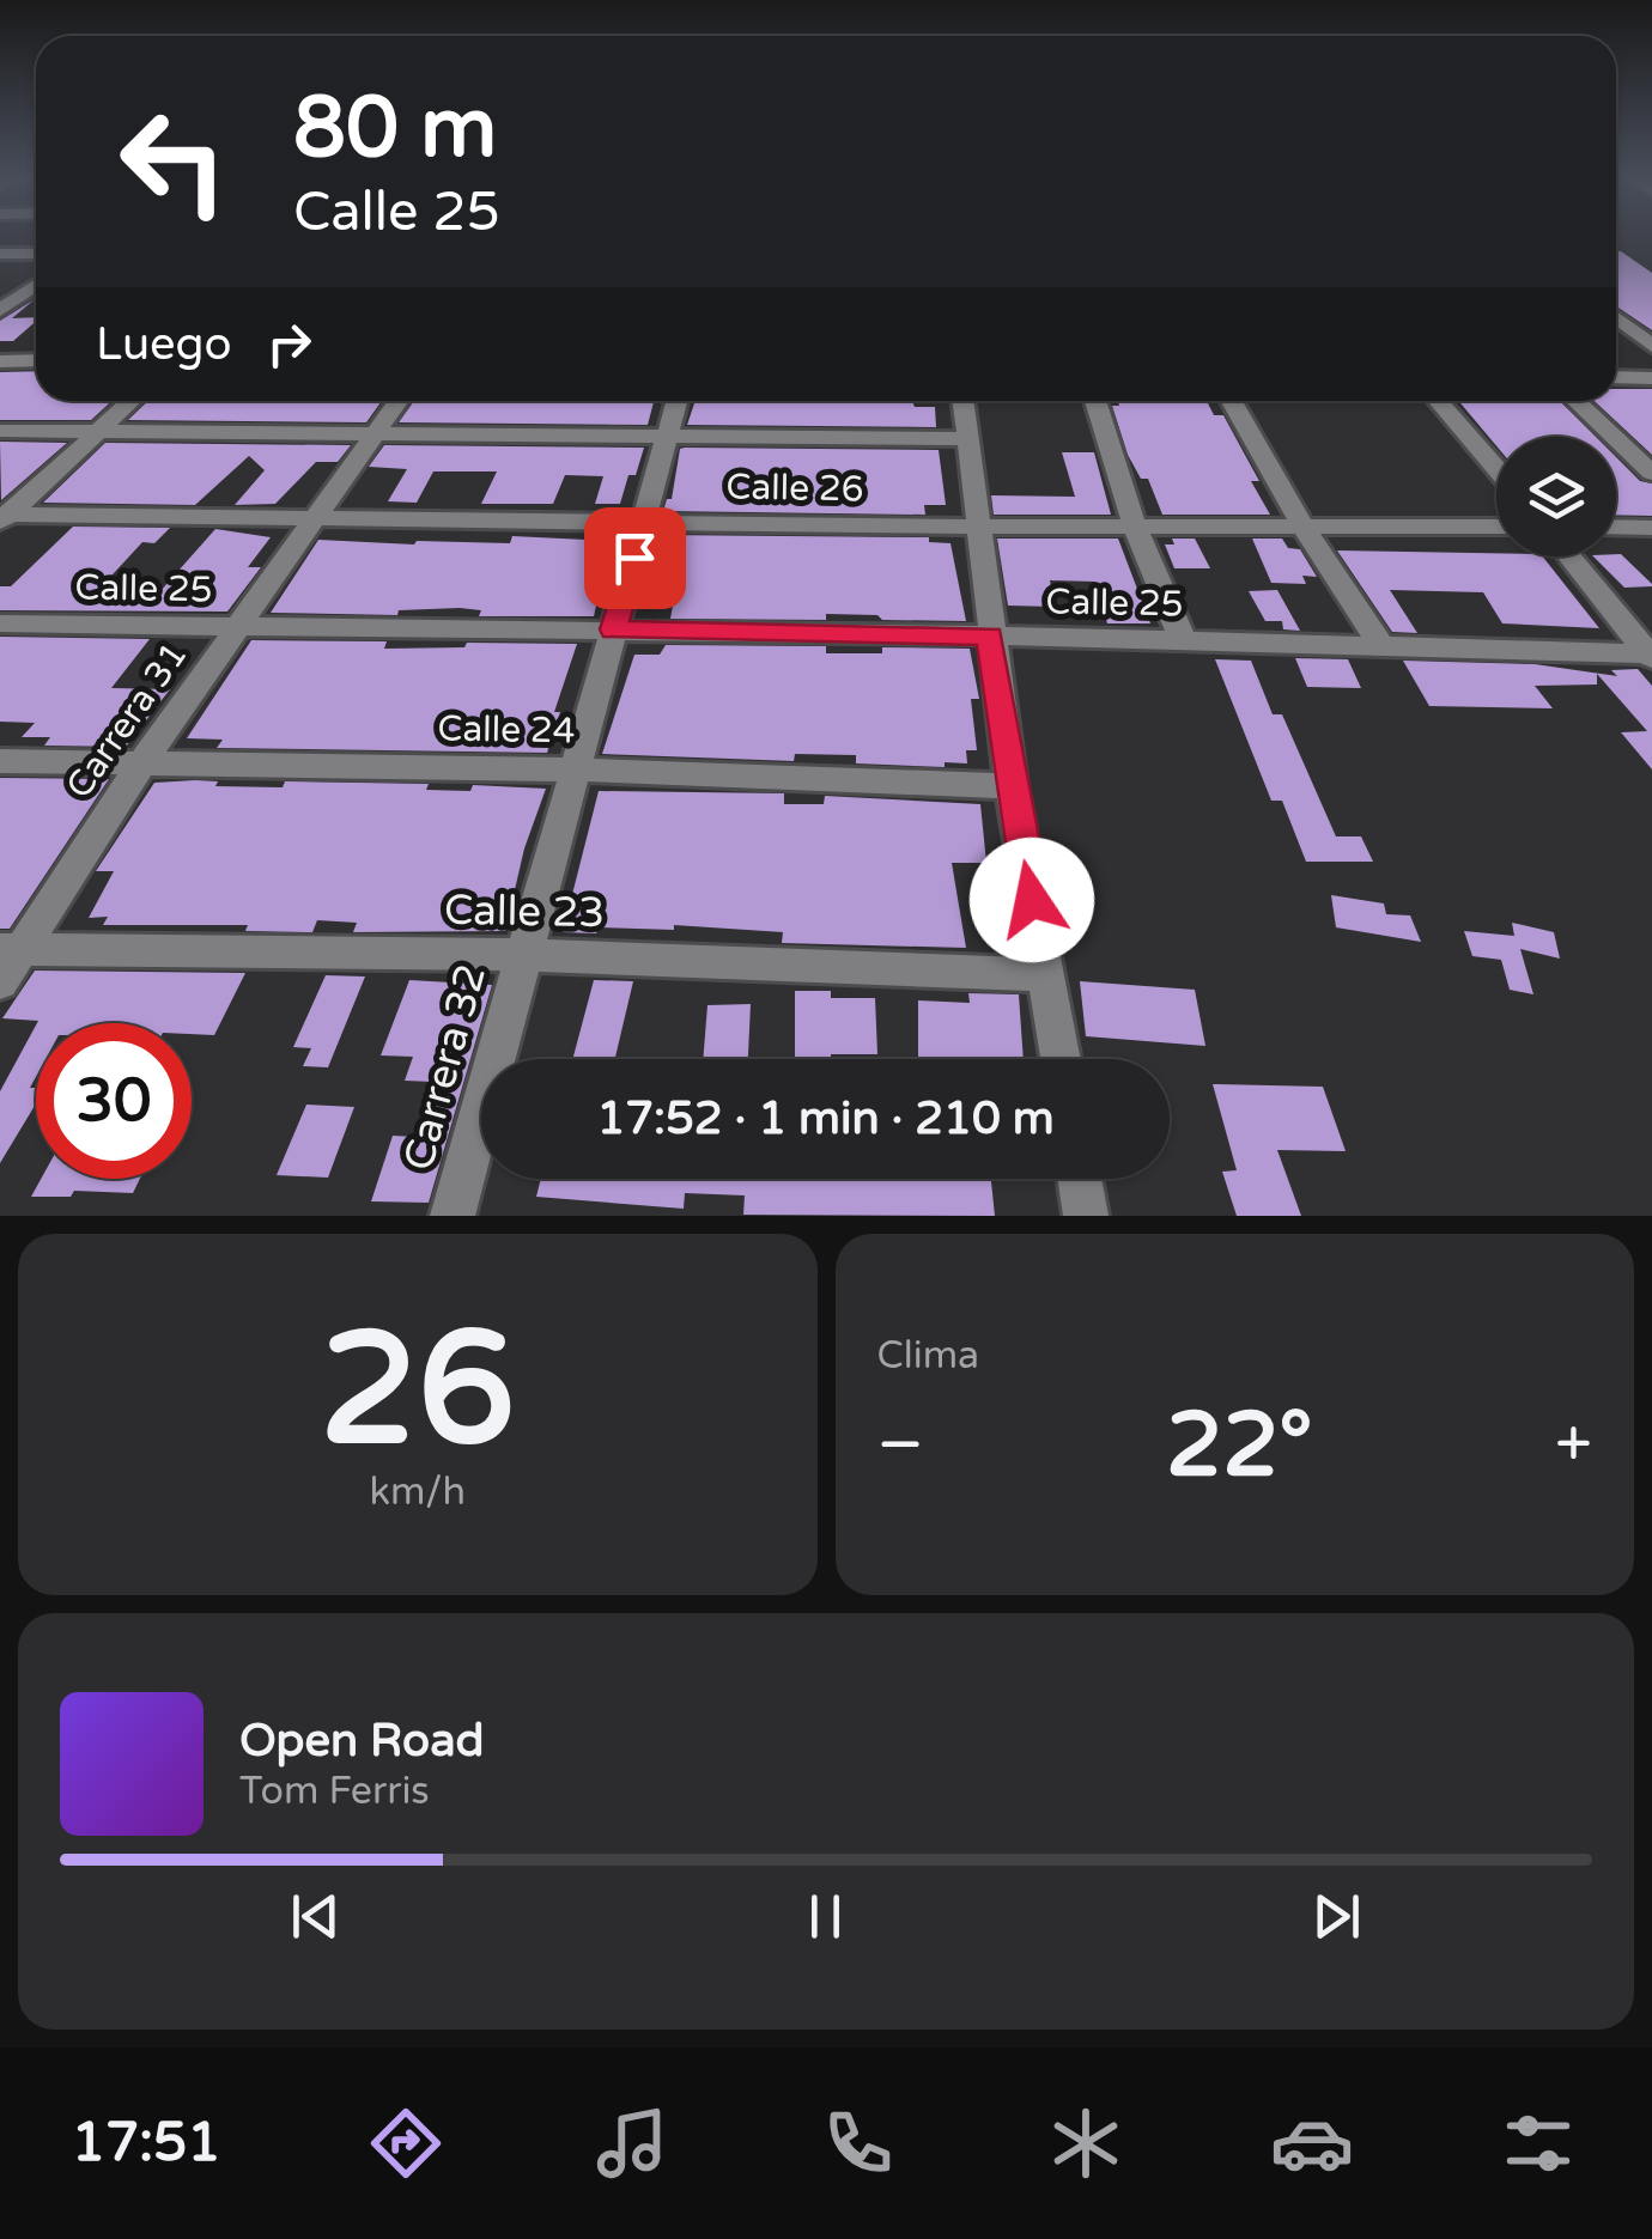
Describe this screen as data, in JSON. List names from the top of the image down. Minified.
{"streets":{"street":["Calle 26","Calle 25","Carrera 31","Calle 24","Calle 23","Carrera 32"]},"crossings":[["Calle 26","Carrera 31"],["Calle 26","Carrera 32"],["Calle 25","Carrera 31"],["Calle 25","Carrera 32"],["Carrera 31","Calle 24"],["Carrera 31","Calle 23"],["Calle 24","Carrera 32"],["Calle 23","Carrera 32"]],"page":{"turn":["80 m","Calle 25"],"then":"Luego","limit":"30","trip":"17:52 · 1 min · 210 m","tile":[["26","km/h"],"Clima"],"heat":["−","22°","+"],"song":["Open Road","Tom Ferris"],"tabs":"17:51"}}
